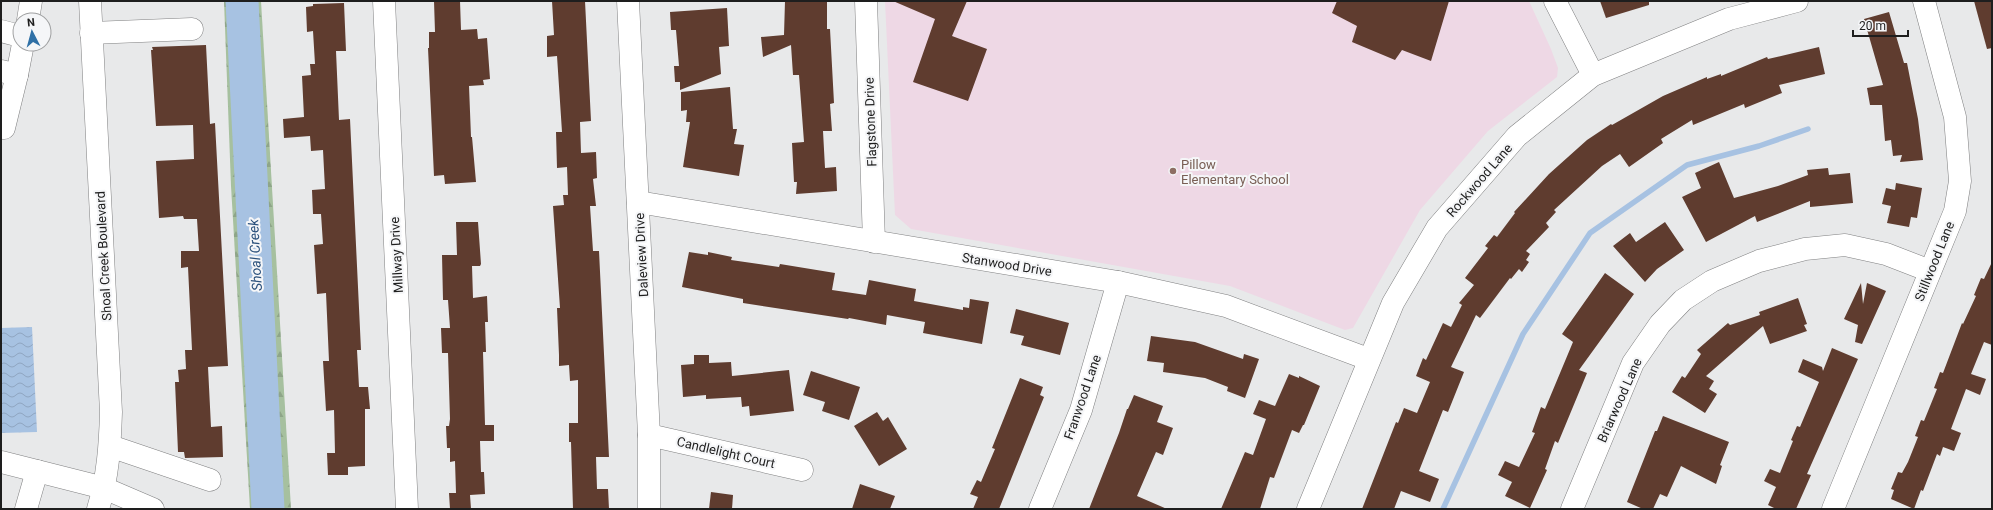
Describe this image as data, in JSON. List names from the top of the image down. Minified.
{"streets":{"street":["Flagstone Drive","Rockwood Lane","Millway Drive","Daleview Drive","Shoal Creek Boulevard","Stillwood Lane","Stanwood Drive","Franwood Lane","Briarwood Lane","Candlelight Court"]},"crossings":[["Flagstone Drive","Stanwood Drive"],["Rockwood Lane","Stanwood Drive"],["Daleview Drive","Stanwood Drive"],["Daleview Drive","Candlelight Court"],["Stillwood Lane","Briarwood Lane"],["Stanwood Drive","Franwood Lane"]],"water":["Shoal Creek"],"places":["Pillow Elementary School"],"scale_bar":"20 m","north":"top"}
